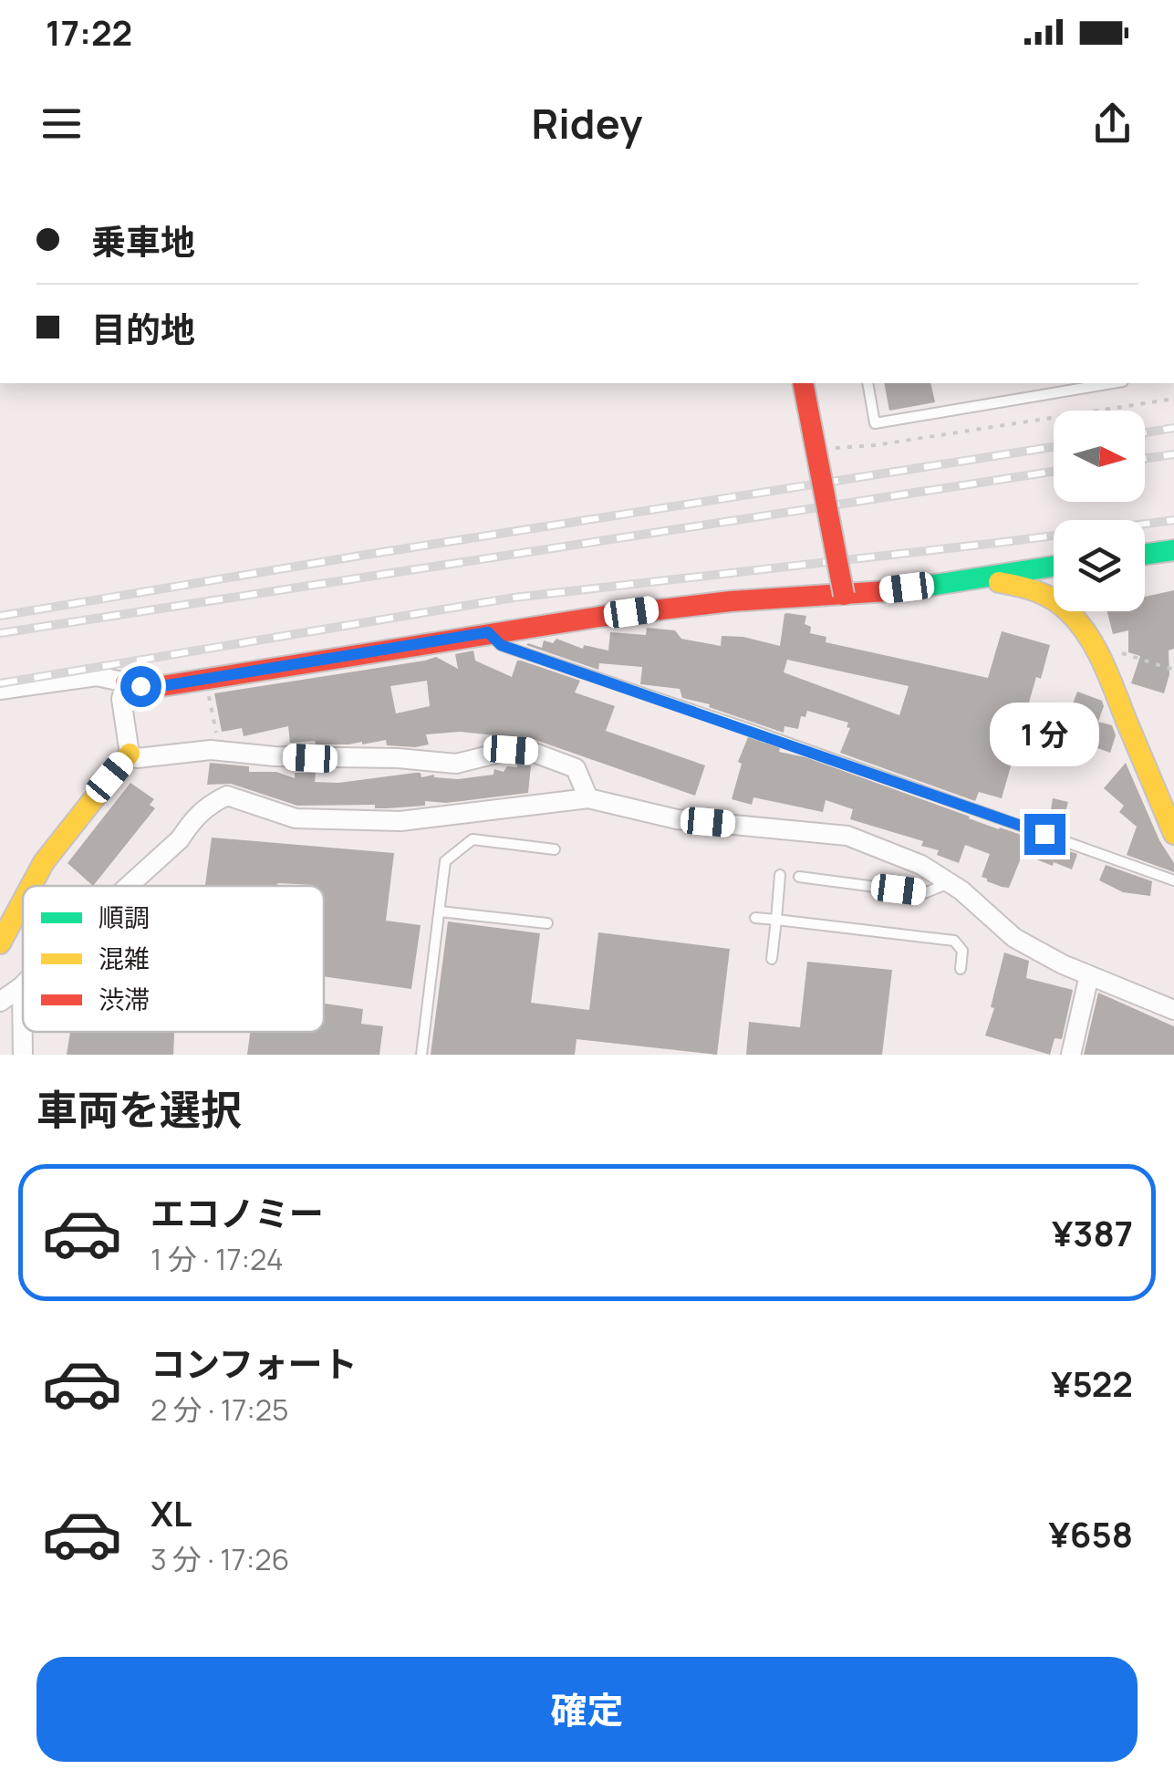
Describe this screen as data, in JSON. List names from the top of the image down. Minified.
{"legend":["順調","混雑","渋滞"],"north":"right","page":{"status":"17:22","header":"Ridey","banner":["乗車地","目的地"],"bubble":"1 分","heading":"車両を選択","list":[{"name":"エコノミー","note":"1 分 · 17:24","value":"¥387"},{"name":"コンフォート","note":"2 分 · 17:25","value":"¥522"},{"name":"XL","note":"3 分 · 17:26","value":"¥658"}],"buttons":"確定"}}
